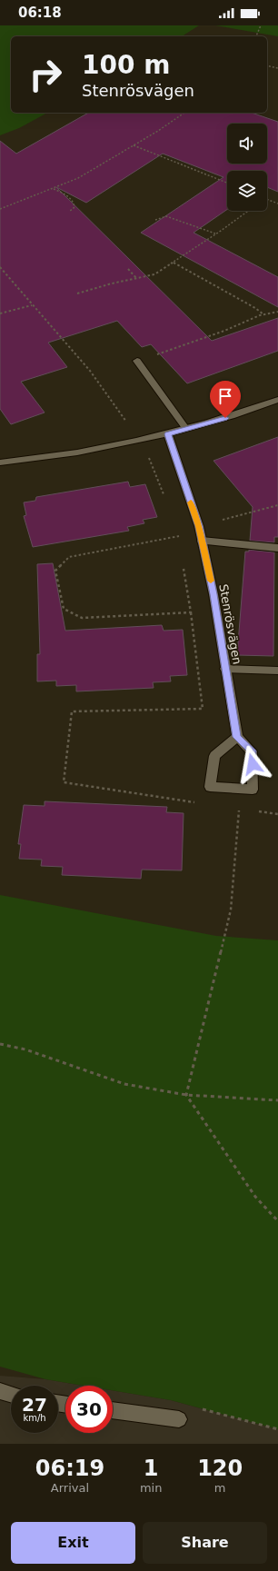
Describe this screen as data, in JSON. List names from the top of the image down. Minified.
{"streets":{"street":["Stenrösvägen"]},"page":{"status":"06:18","turn":["100 m","Stenrösvägen"],"speed":"27 km/h","limit":"30","eta":["06:19","Arrival","1","min","120","m"],"buttons":["Exit","Share"]}}
